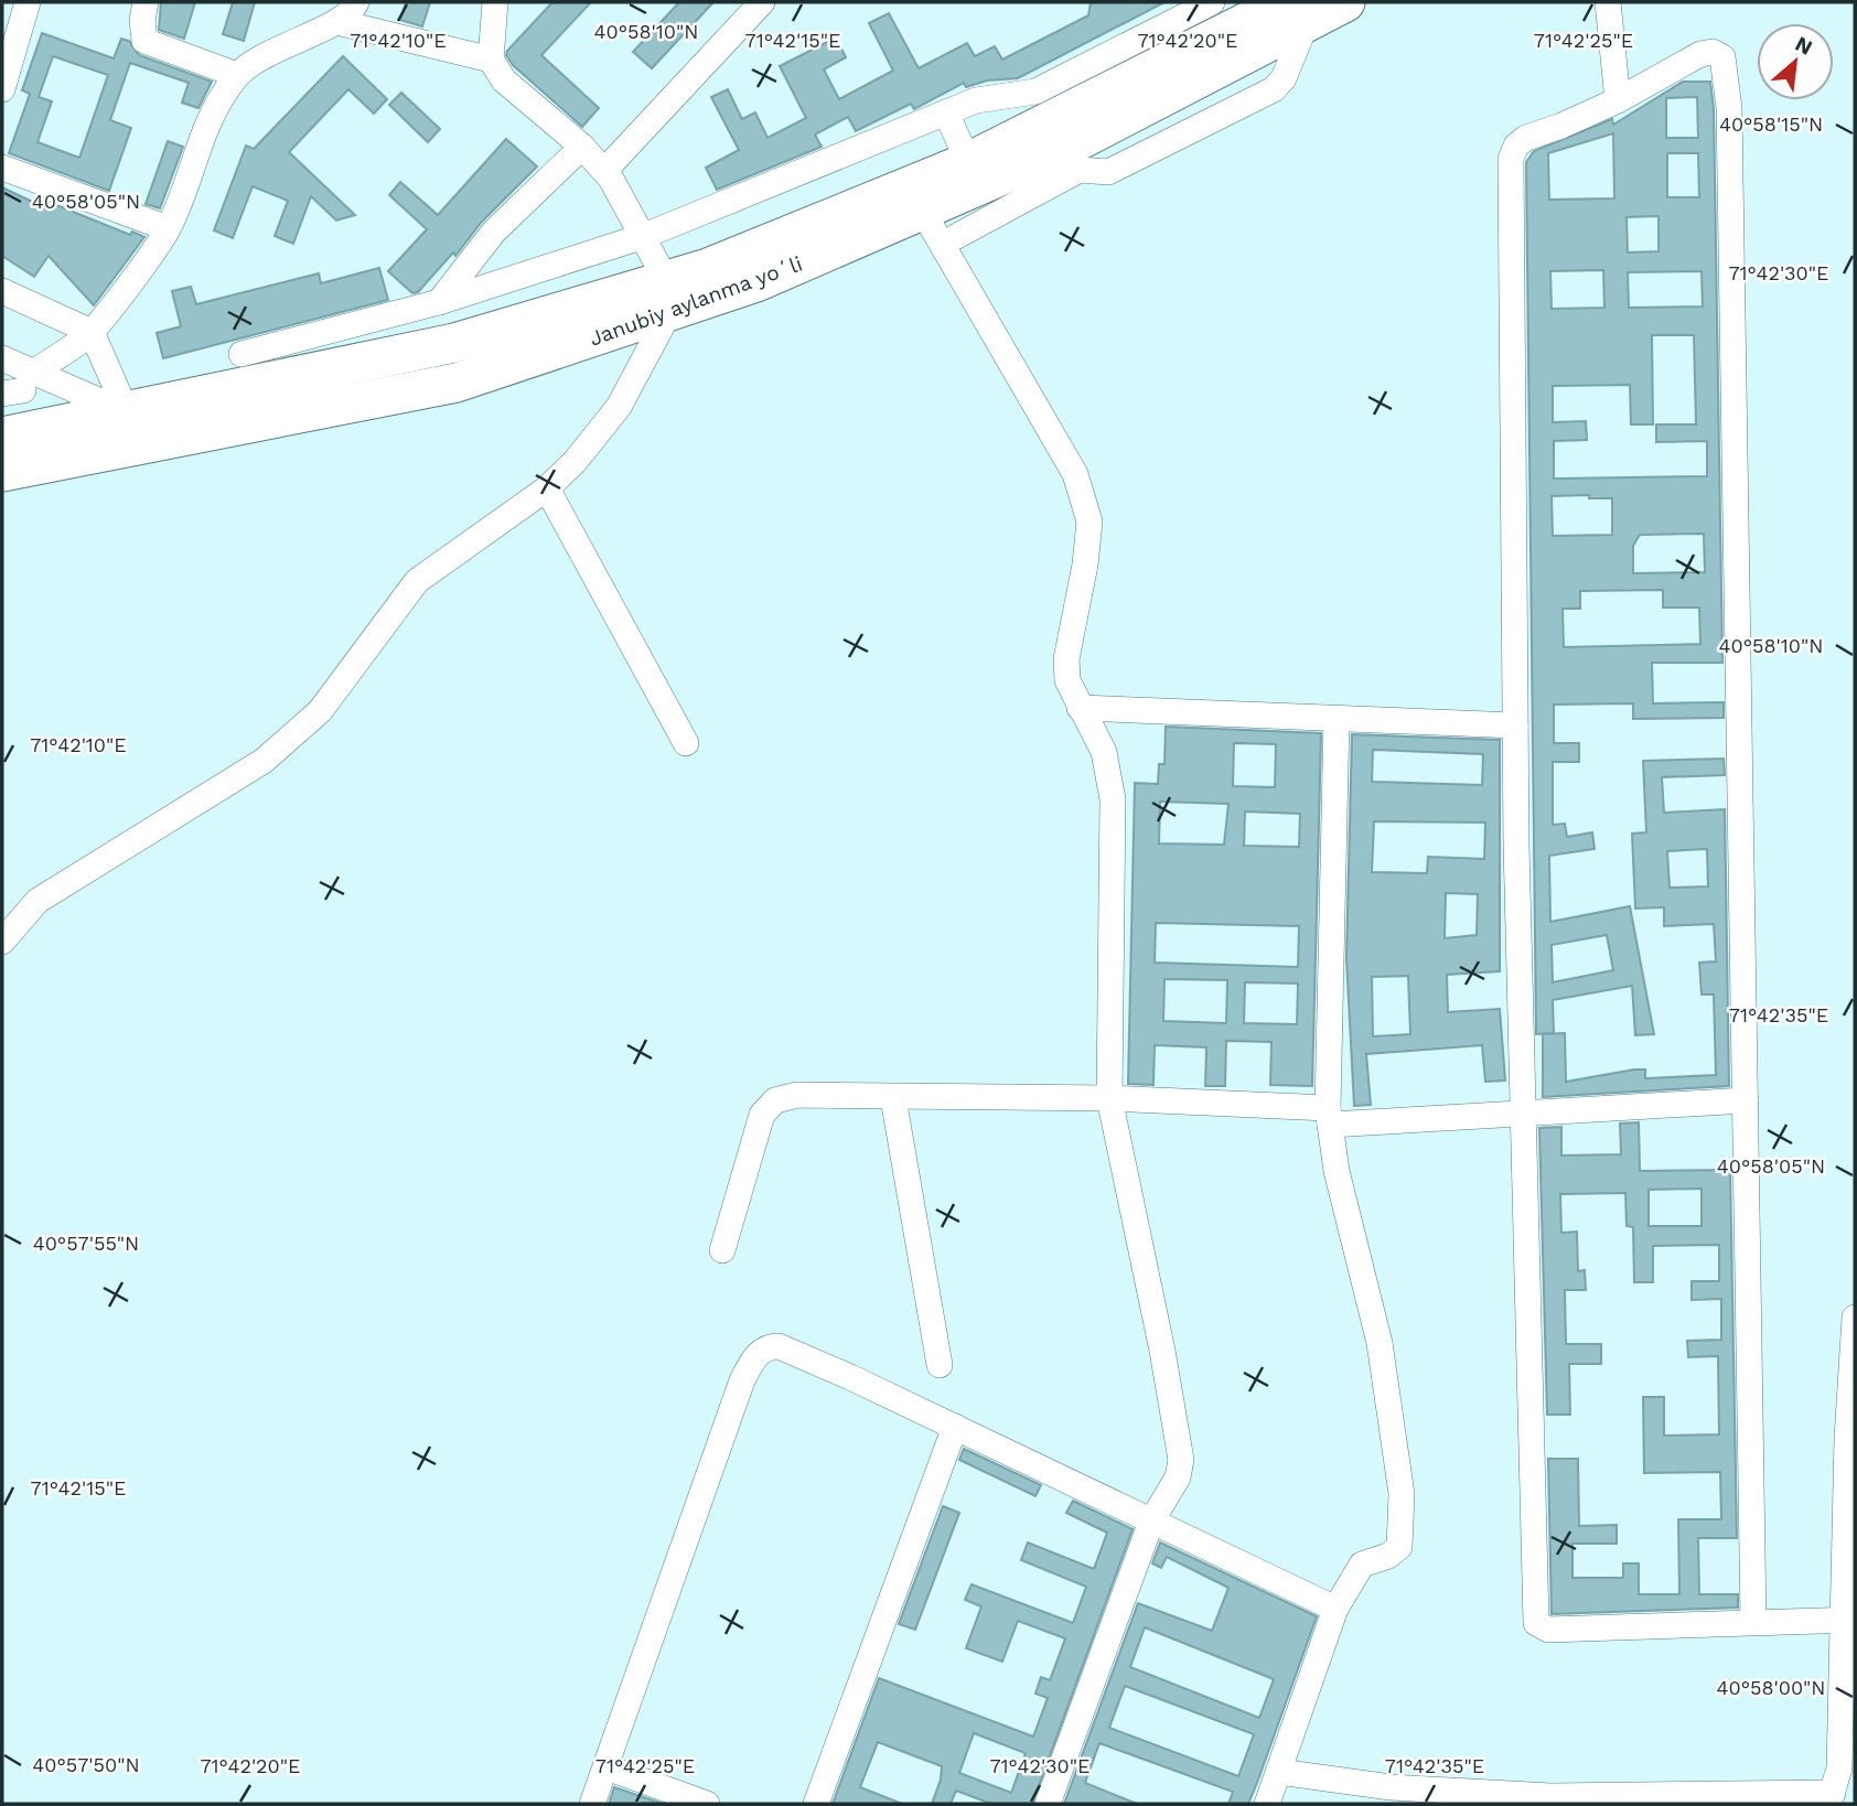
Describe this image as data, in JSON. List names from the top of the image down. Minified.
{"streets":{"highway":["Janubiy aylanma yoʻli"]},"north":"top right","coordinates":["40°58'10\"N","71°42'10\"E","71°42'15\"E","71°42'20\"E","71°42'25\"E","40°58'15\"N","40°58'05\"N","71°42'30\"E","71°42'35\"E","40°57'55\"N","40°58'00\"N","40°57'50\"N"]}
